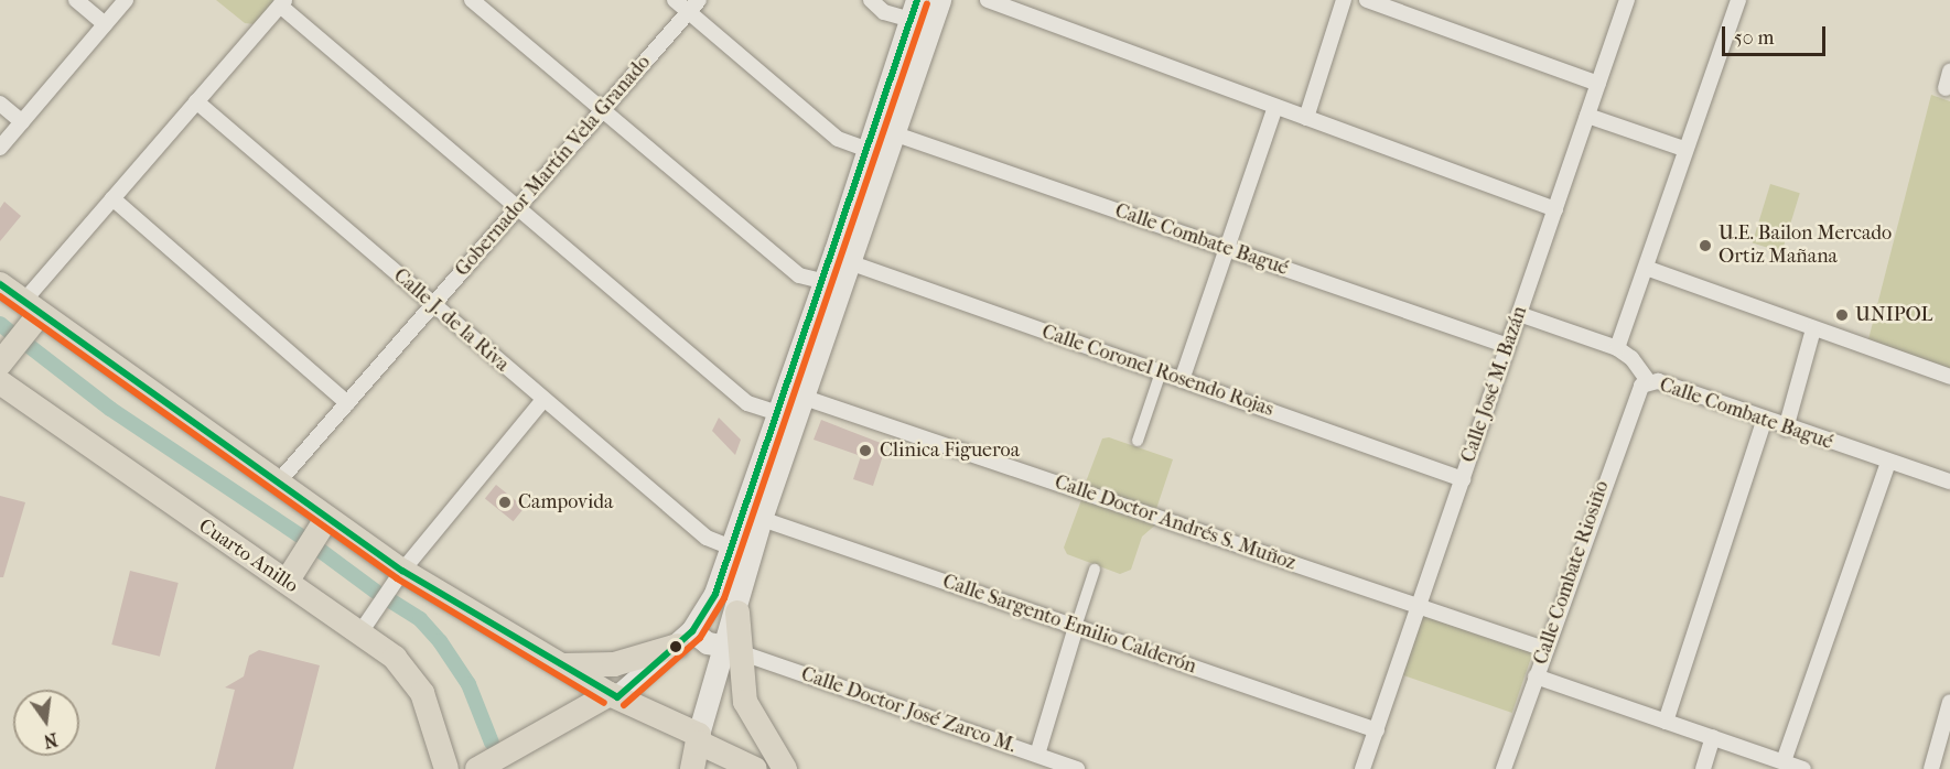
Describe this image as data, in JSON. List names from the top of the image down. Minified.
{"streets":{"highway":["Cuarto Anillo"],"street":["Gobernador Martín Vela Granado","Calle Combate Bagué","Calle J. de la Riva","Calle Coronel Rosendo Rojas","Calle José M. Bazán","Calle Doctor Andrés S. Muñoz","Calle Combate Riosiño","Calle Sargento Emilio Calderón","Calle Doctor José Zarco M."]},"crossings":[["Gobernador Martín Vela Granado","Calle J. de la Riva"],["Calle Combate Bagué","Calle José M. Bazán"],["Calle Combate Bagué","Calle Combate Riosiño"],["Calle Coronel Rosendo Rojas","Calle José M. Bazán"],["Calle José M. Bazán","Calle Doctor Andrés S. Muñoz"],["Calle José M. Bazán","Calle Sargento Emilio Calderón"],["Calle Doctor Andrés S. Muñoz","Calle Combate Riosiño"]],"places":["U.E. Bailon Mercado Ortiz Mañana","UNIPOL","Clinica Figueroa","Campovida"],"scale_bar":"50 m","north":"bottom"}
